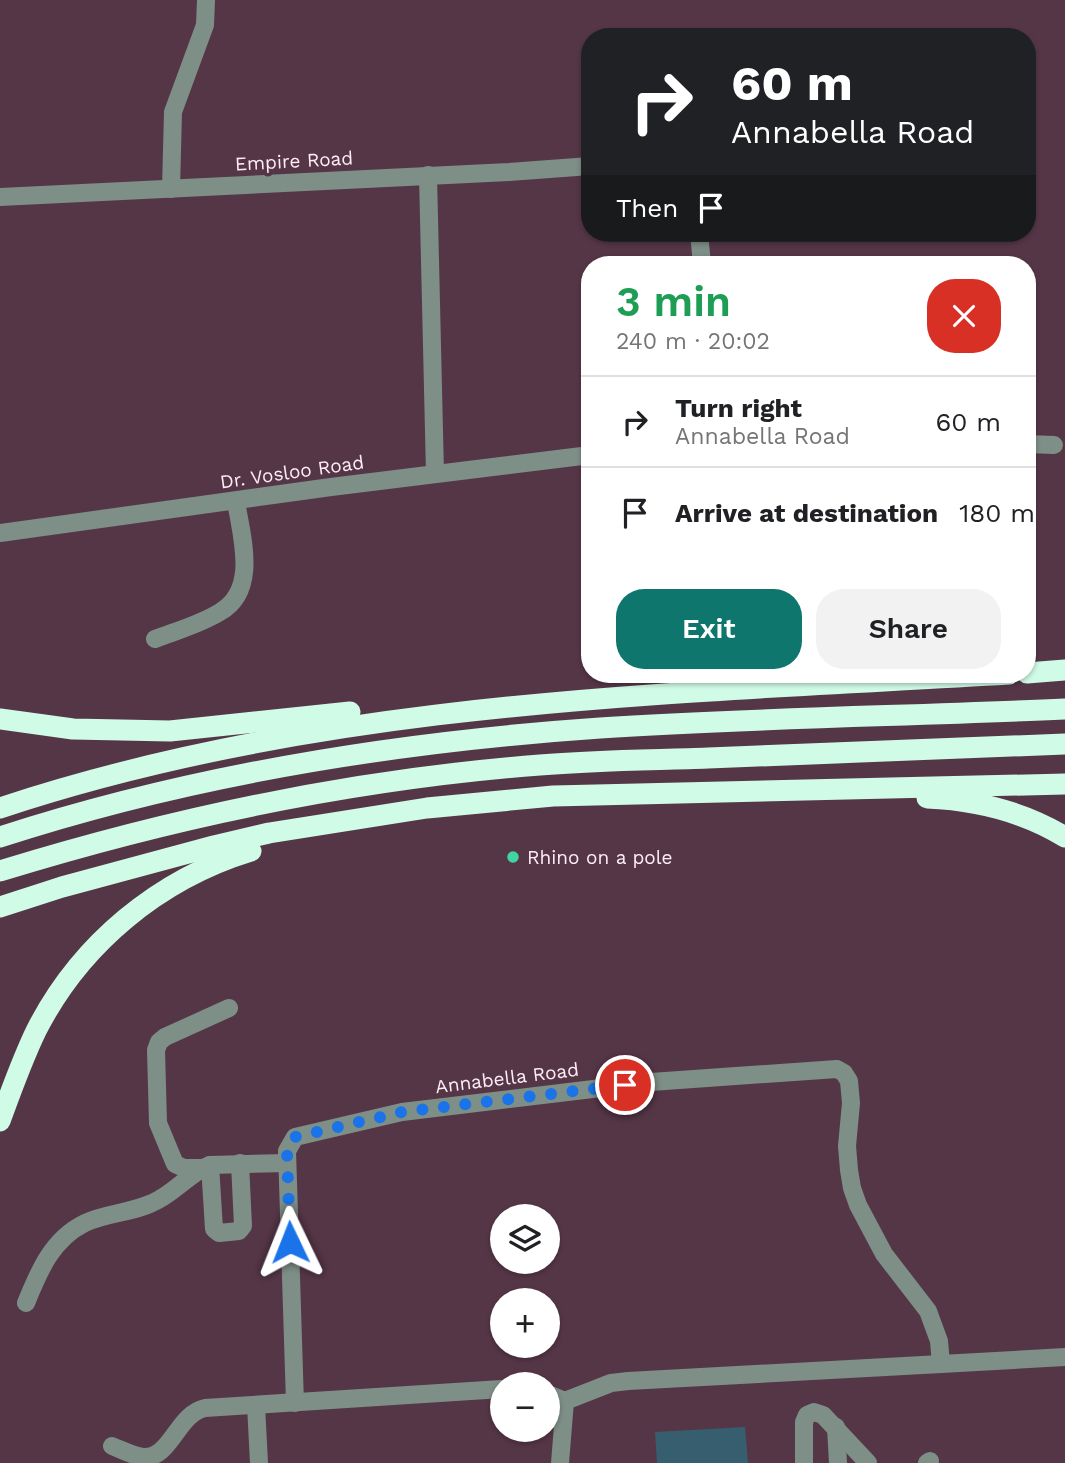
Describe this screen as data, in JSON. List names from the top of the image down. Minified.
{"streets":{"street":["Empire Road","Dr. Vosloo Road","Annabella Road"]},"places":["Rhino on a pole"],"page":{"turn":["60 m","Annabella Road"],"then":"Then","heading":["3 min","240 m · 20:02"],"list":[{"name":"Turn right","note":"Annabella Road","value":"60 m"},{"name":"Arrive at destination","value":"180 m"}],"buttons":["Exit","Share"],"map_buttons":["+","−"]}}
